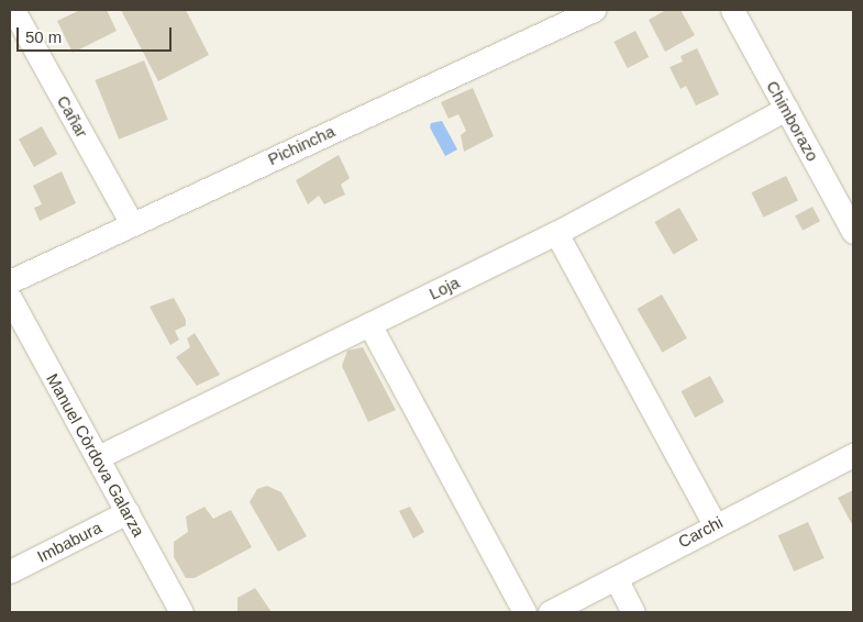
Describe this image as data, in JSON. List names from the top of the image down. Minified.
{"streets":{"street":["Cañar","Chimborazo","Pichincha","Loja","Manuel Còrdova Galarza","Carchi","Imbabura"]},"crossings":[["Cañar","Pichincha"],["Chimborazo","Loja"],["Loja","Manuel Còrdova Galarza"],["Manuel Còrdova Galarza","Imbabura"]],"scale_bar":"50 m"}
